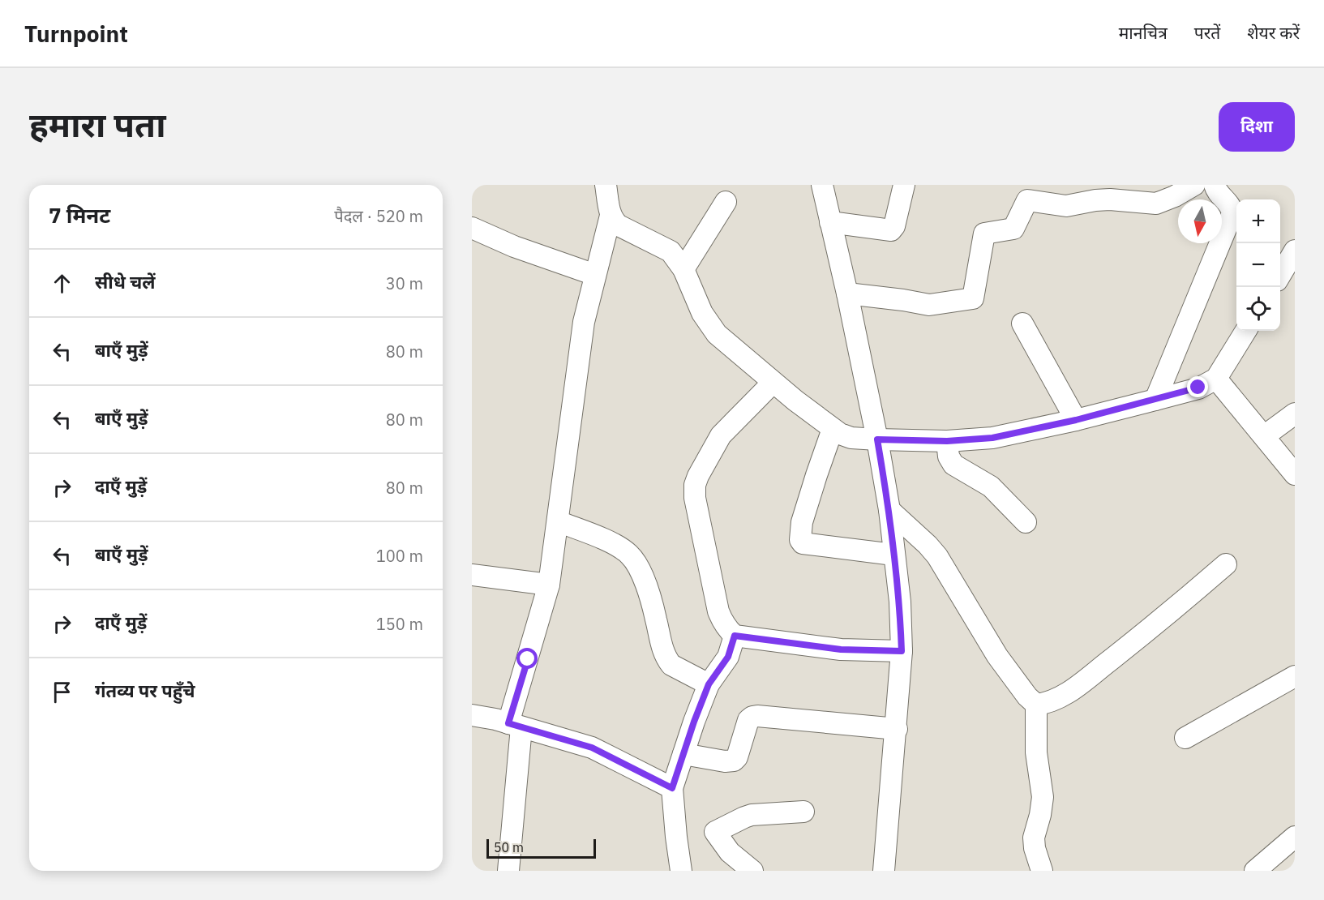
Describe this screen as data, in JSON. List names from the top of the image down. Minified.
{"scale_bar":"50 m","north":"bottom","page":{"header":"Turnpoint","nav":["मानचित्र","परतें","शेयर करें"],"title":"हमारा पता","buttons":"दिशा","heading":["7 मिनट","पैदल · 520 m"],"map_buttons":["+","−"],"list":[["सीधे चलें","30 m"],["बाएँ मुड़ें","80 m"],["बाएँ मुड़ें","80 m"],["दाएँ मुड़ें","80 m"],["बाएँ मुड़ें","100 m"],["दाएँ मुड़ें","150 m"],"गंतव्य पर पहुँचे"],"scale":"50 m"}}
